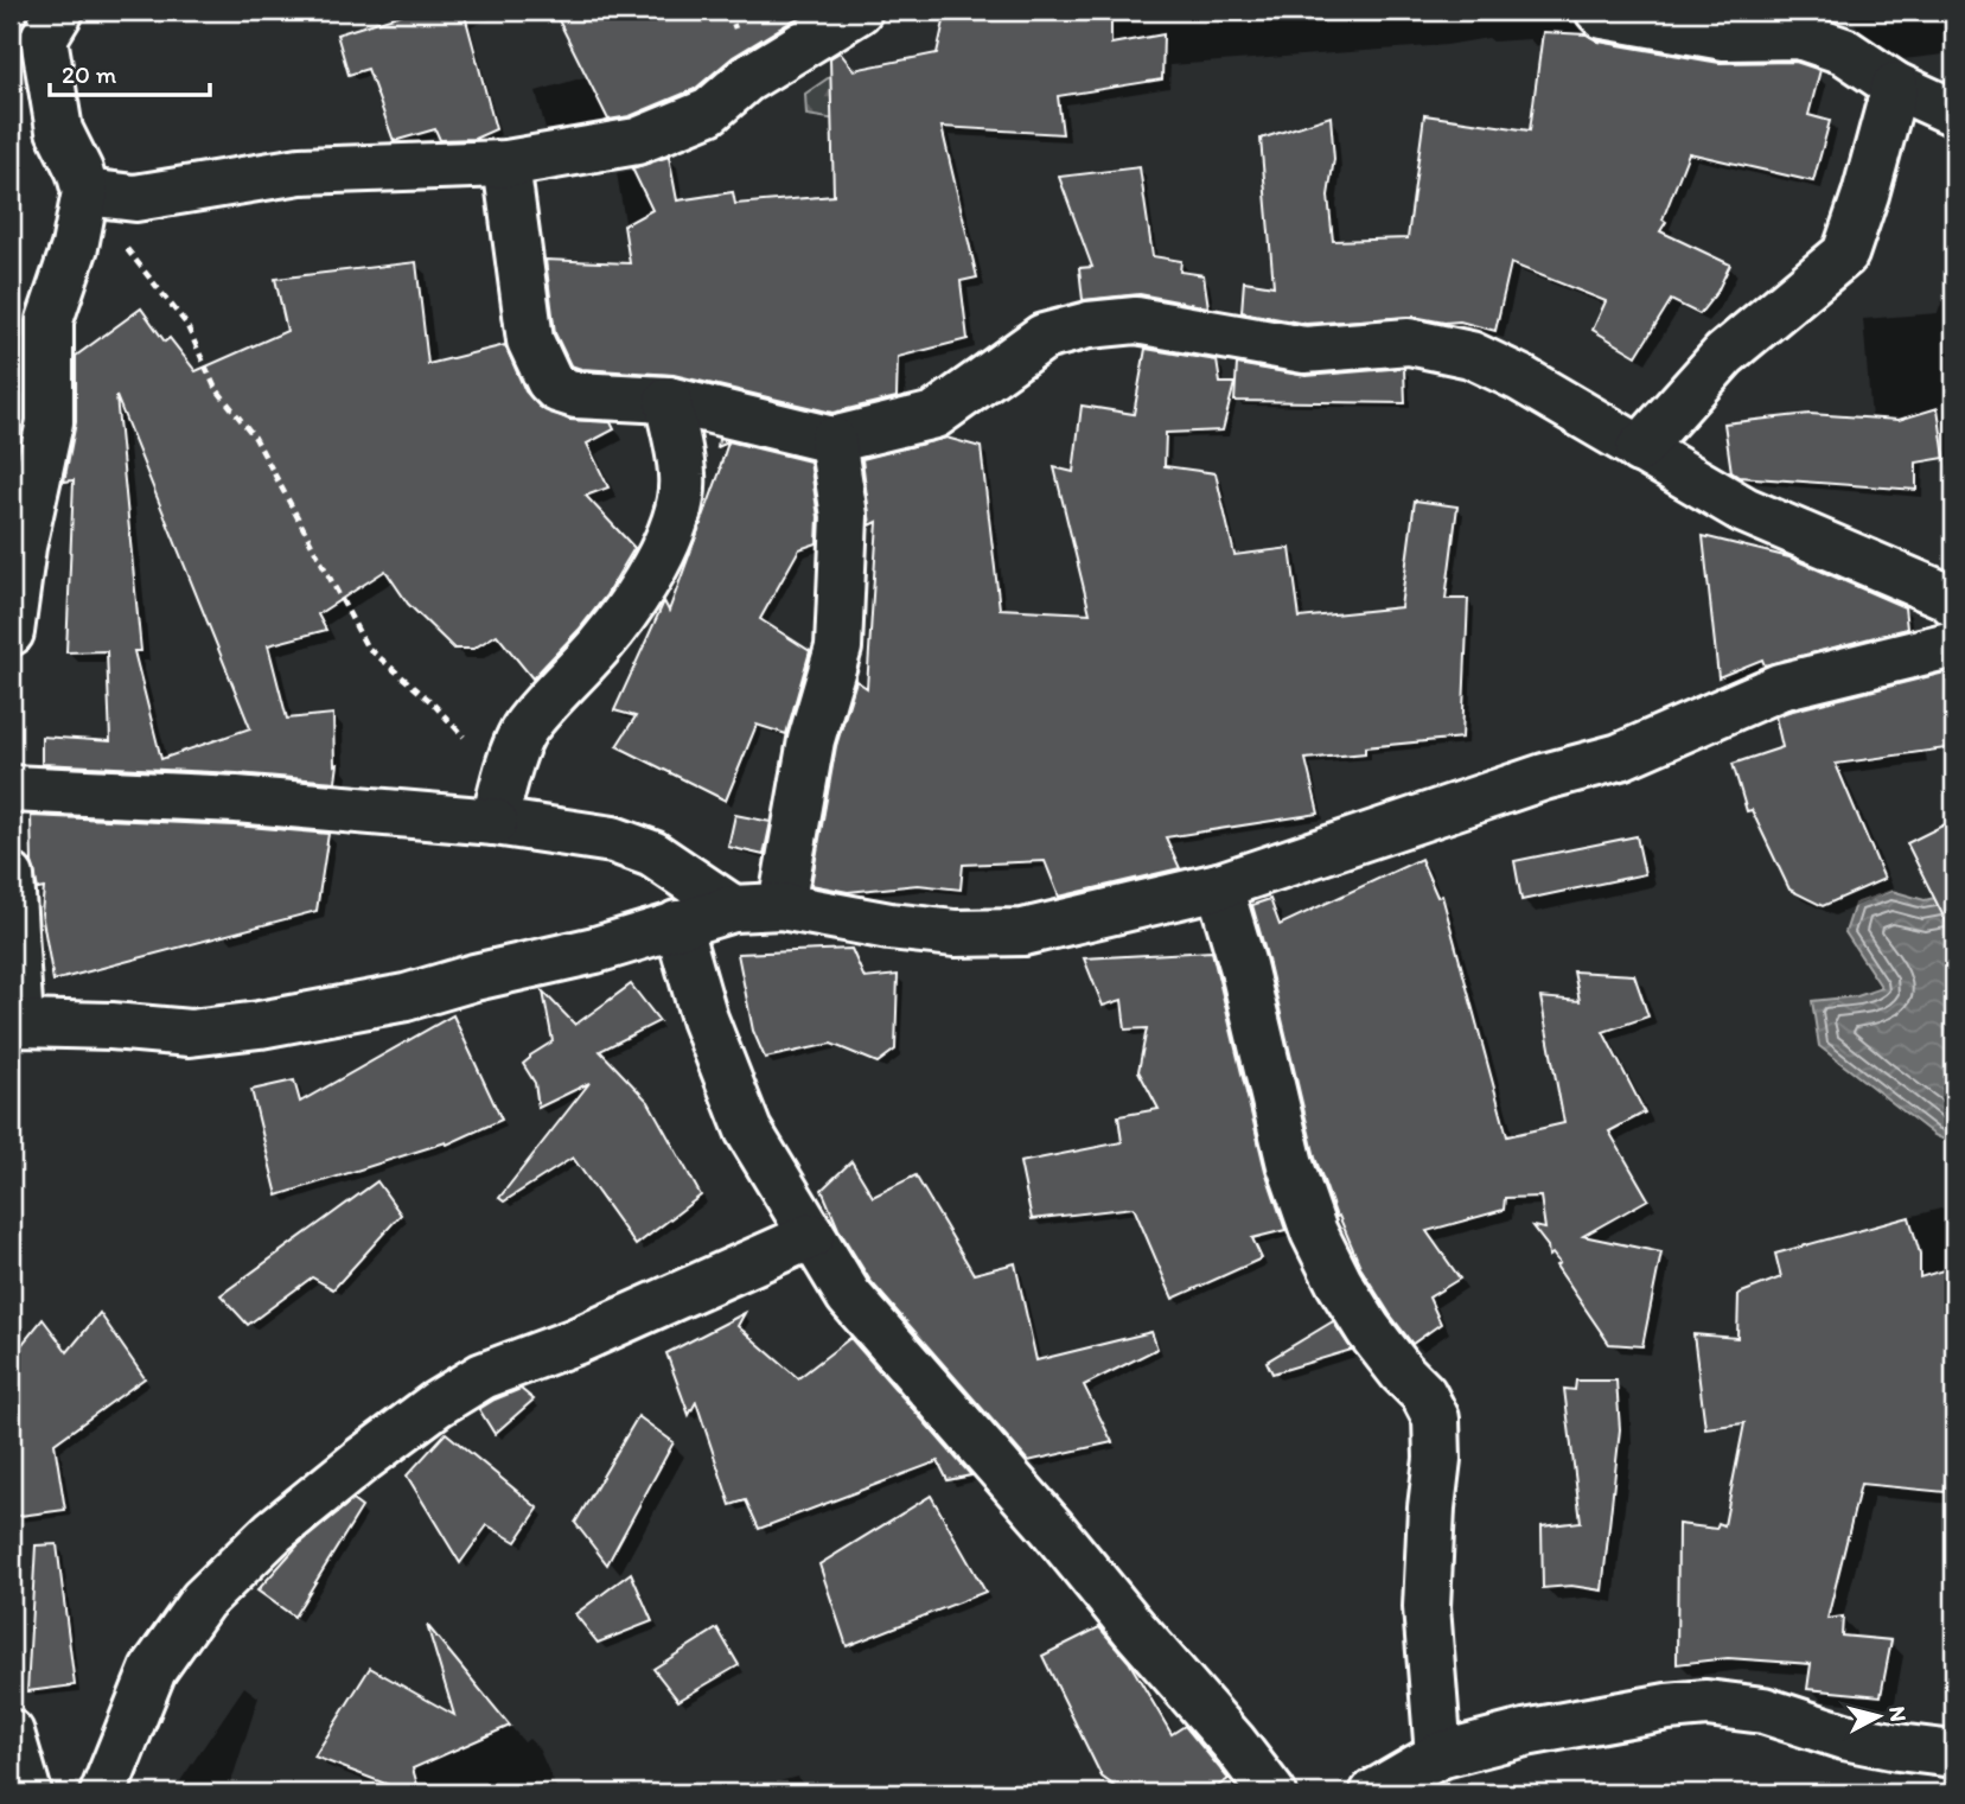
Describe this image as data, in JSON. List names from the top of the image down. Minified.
{"scale_bar":"20 m","north":"right"}
